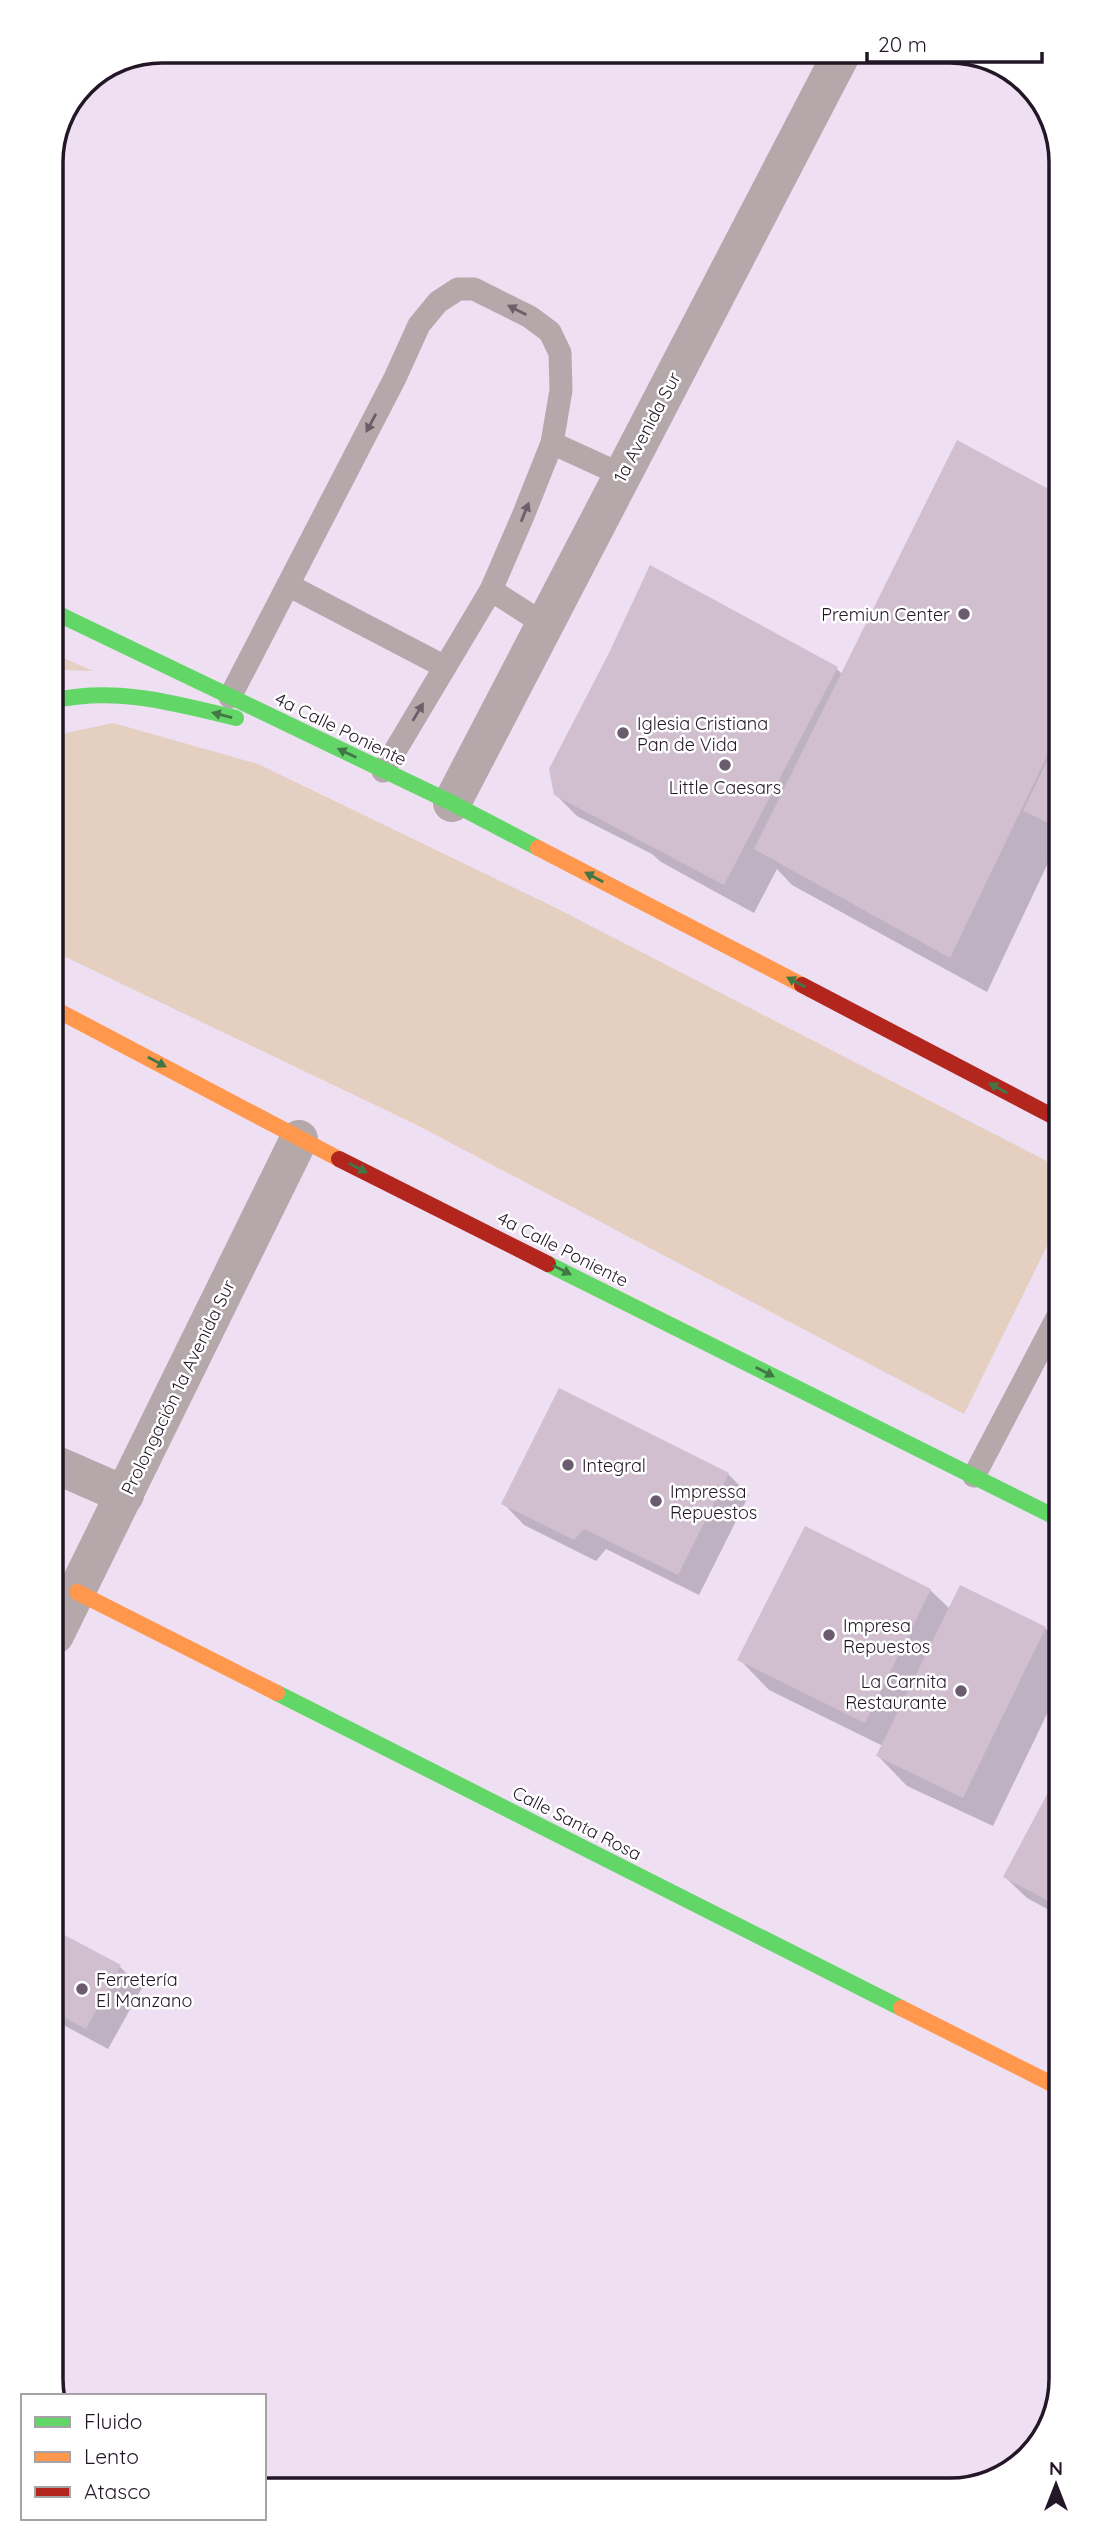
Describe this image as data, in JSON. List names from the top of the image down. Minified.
{"streets":{"main road":["4a Calle Poniente","Calle Santa Rosa"],"street":["1a Avenida Sur","Prolongación 1a Avenida Sur"]},"crossings":[["1a Avenida Sur","4a Calle Poniente"],["4a Calle Poniente","Prolongación 1a Avenida Sur"],["Prolongación 1a Avenida Sur","Calle Santa Rosa"]],"places":["Premiun Center","Iglesia Cristiana Pan de Vida","Little Caesars","Integral","Impressa Repuestos","Impresa Repuestos","La Carnita Restaurante","Ferretería El Manzano"],"legend":["Fluido","Lento","Atasco"],"scale_bar":"20 m","north":"top"}
